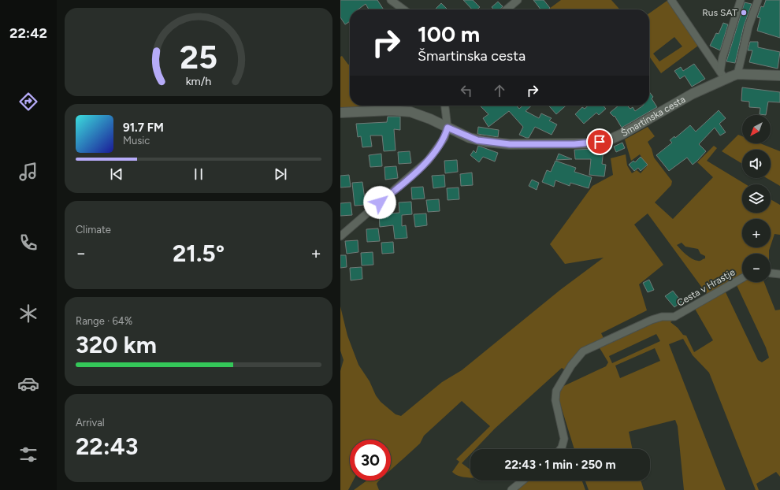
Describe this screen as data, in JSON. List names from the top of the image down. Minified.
{"streets":{"main road":["Šmartinska cesta"],"street":["Cesta v Hrastje"]},"places":["Rus SAT"],"north":"bottom left","page":{"tabs":"22:42","turn":["100 m","Šmartinska cesta"],"song":["91.7 FM","Music"],"map_buttons":["+","−"],"tile":["Climate",["Range · 64%","320 km"],["Arrival","22:43"]],"heat":["−","21.5°","+"],"limit":"30","trip":"22:43 · 1 min · 250 m","gauge":["25","km/h"]}}
